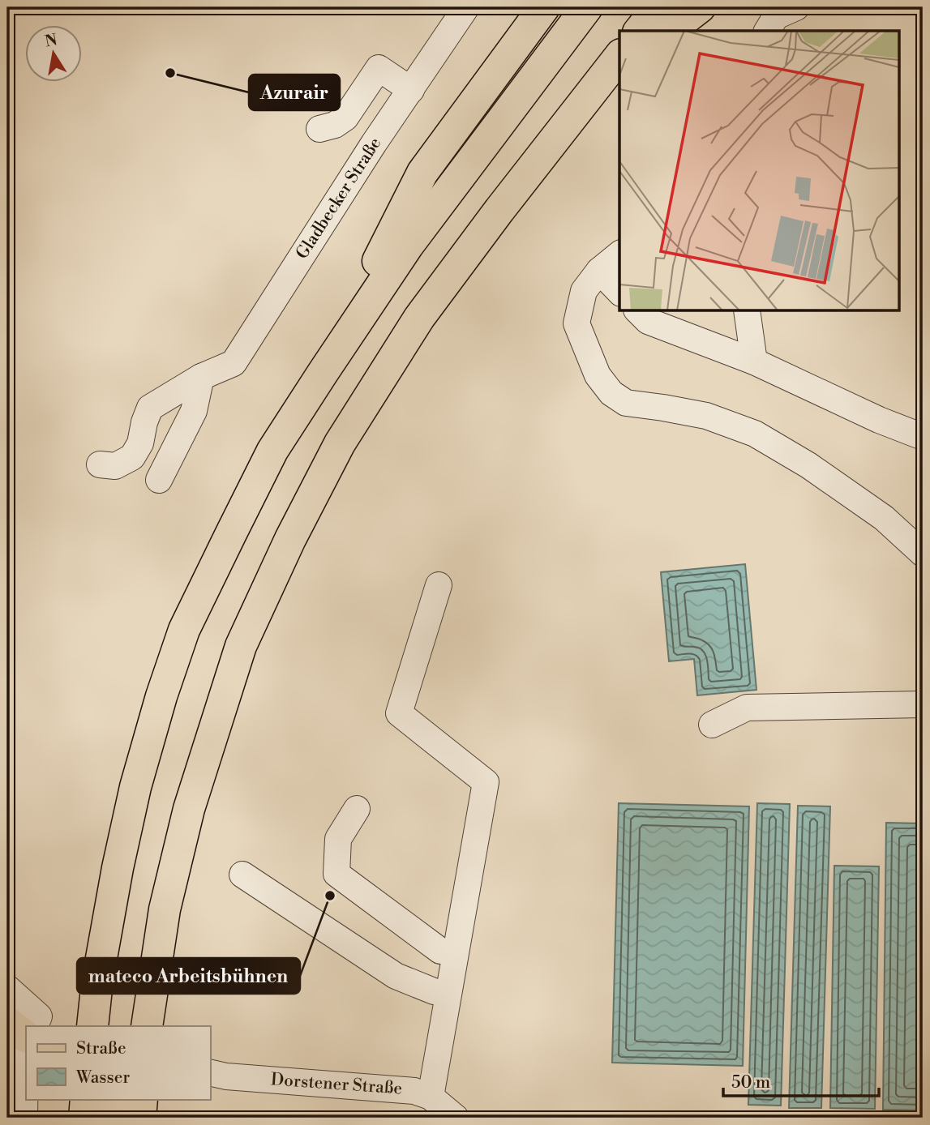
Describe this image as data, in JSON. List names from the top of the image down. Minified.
{"streets":{"street":["Gladbecker Straße","Dorstener Straße"]},"places":["Azurair","mateco Arbeitsbühnen"],"legend":["Straße","Wasser"],"scale_bar":"50 m","north":"top"}
